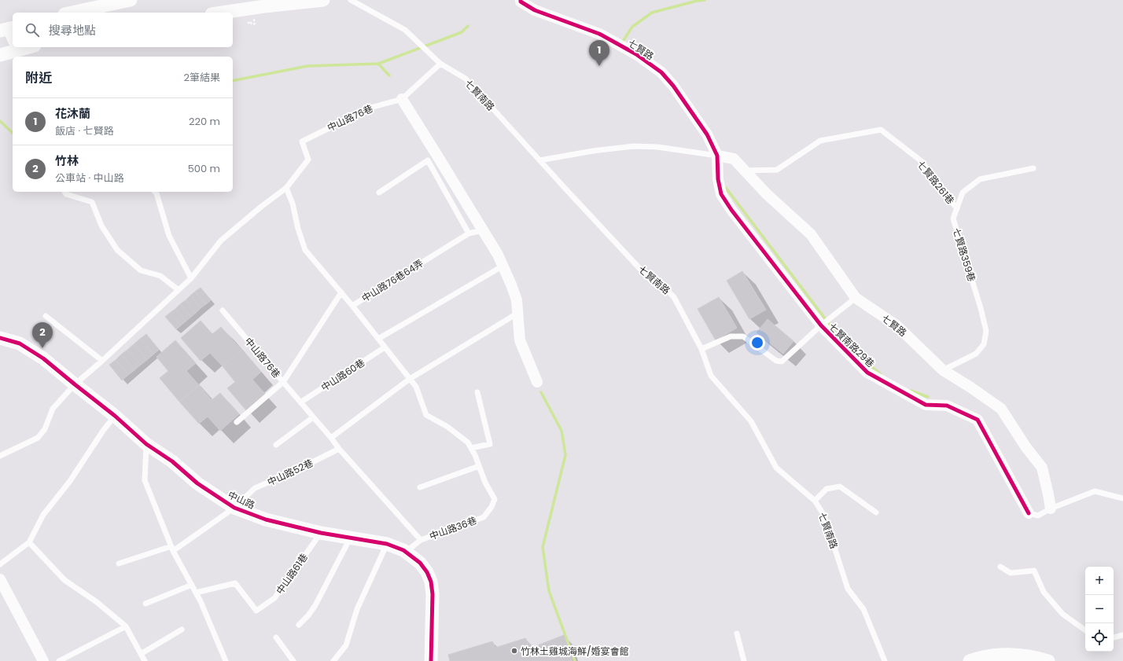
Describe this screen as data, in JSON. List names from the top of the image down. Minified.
{"streets":{"street":["七賢路","七賢南路29巷","中山路"],"lane":["七賢南路","中山路76巷","七賢路261巷","七賢路359巷","中山路76巷64弄","中山路60巷","中山路52巷","中山路36巷","中山路61巷"]},"crossings":[["七賢路","七賢南路"],["七賢路","七賢路261巷"],["七賢路","七賢路359巷"],["七賢路","七賢南路29巷"],["七賢南路","中山路76巷"],["中山路76巷","中山路"],["七賢路261巷","七賢路359巷"],["中山路76巷64弄","中山路60巷"],["中山路76巷64弄","中山路36巷"],["中山路52巷","中山路"],["中山路52巷","中山路36巷"],["中山路","中山路36巷"],["中山路","中山路61巷"]],"places":["竹林土雞城海鮮/婚宴會館"],"page":{"search":"搜尋地點","pins":["1","2"],"heading":["附近","2筆結果"],"list":[{"mark":"1","name":"花沐蘭","note":"飯店 · 七賢路","value":"220 m"},{"mark":"2","name":"竹林","note":"公車站 · 中山路","value":"500 m"}],"map_buttons":["+","−"]}}
